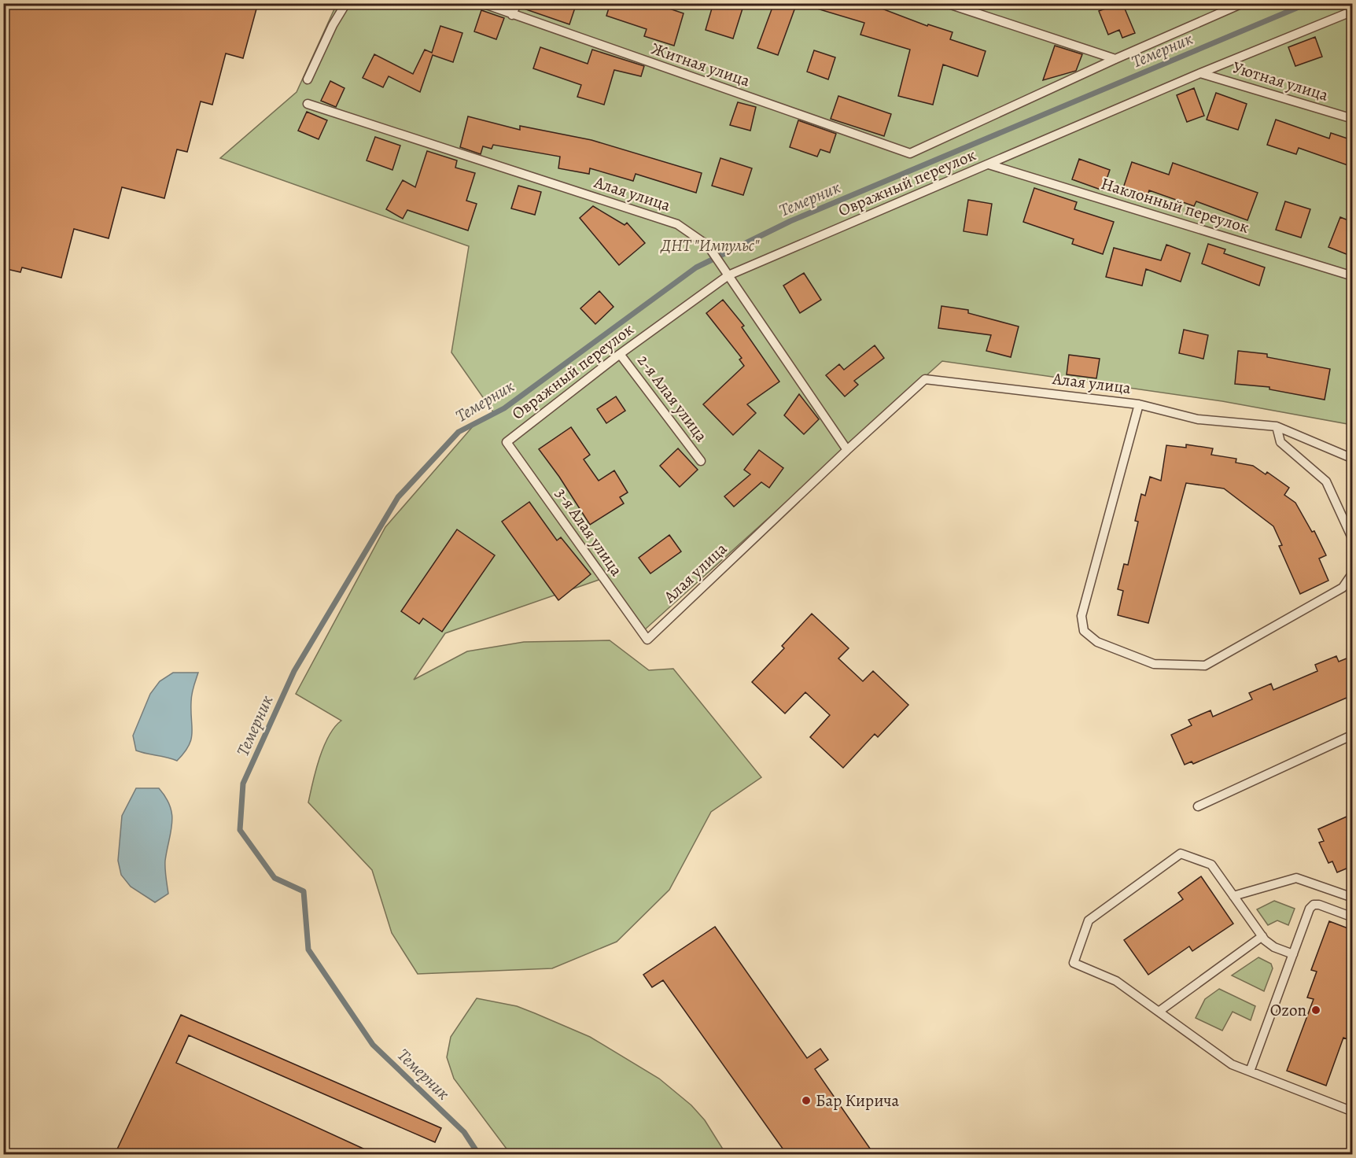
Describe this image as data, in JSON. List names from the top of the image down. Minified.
{"streets":{"lane":["Житная улица","Уютная улица","Овражный переулок","Алая улица","Наклонный переулок","2-я Алая улица","3-я Алая улица"]},"crossings":[["Житная улица","Овражный переулок"],["Уютная улица","Овражный переулок"],["Овражный переулок","Алая улица"],["Овражный переулок","Наклонный переулок"],["Овражный переулок","2-я Алая улица"],["Овражный переулок","3-я Алая улица"],["Алая улица","3-я Алая улица"]],"water":["Темерник"],"parks":["ДНТ \"Импульс\""],"places":["Ozon","Бар Кирича"]}
